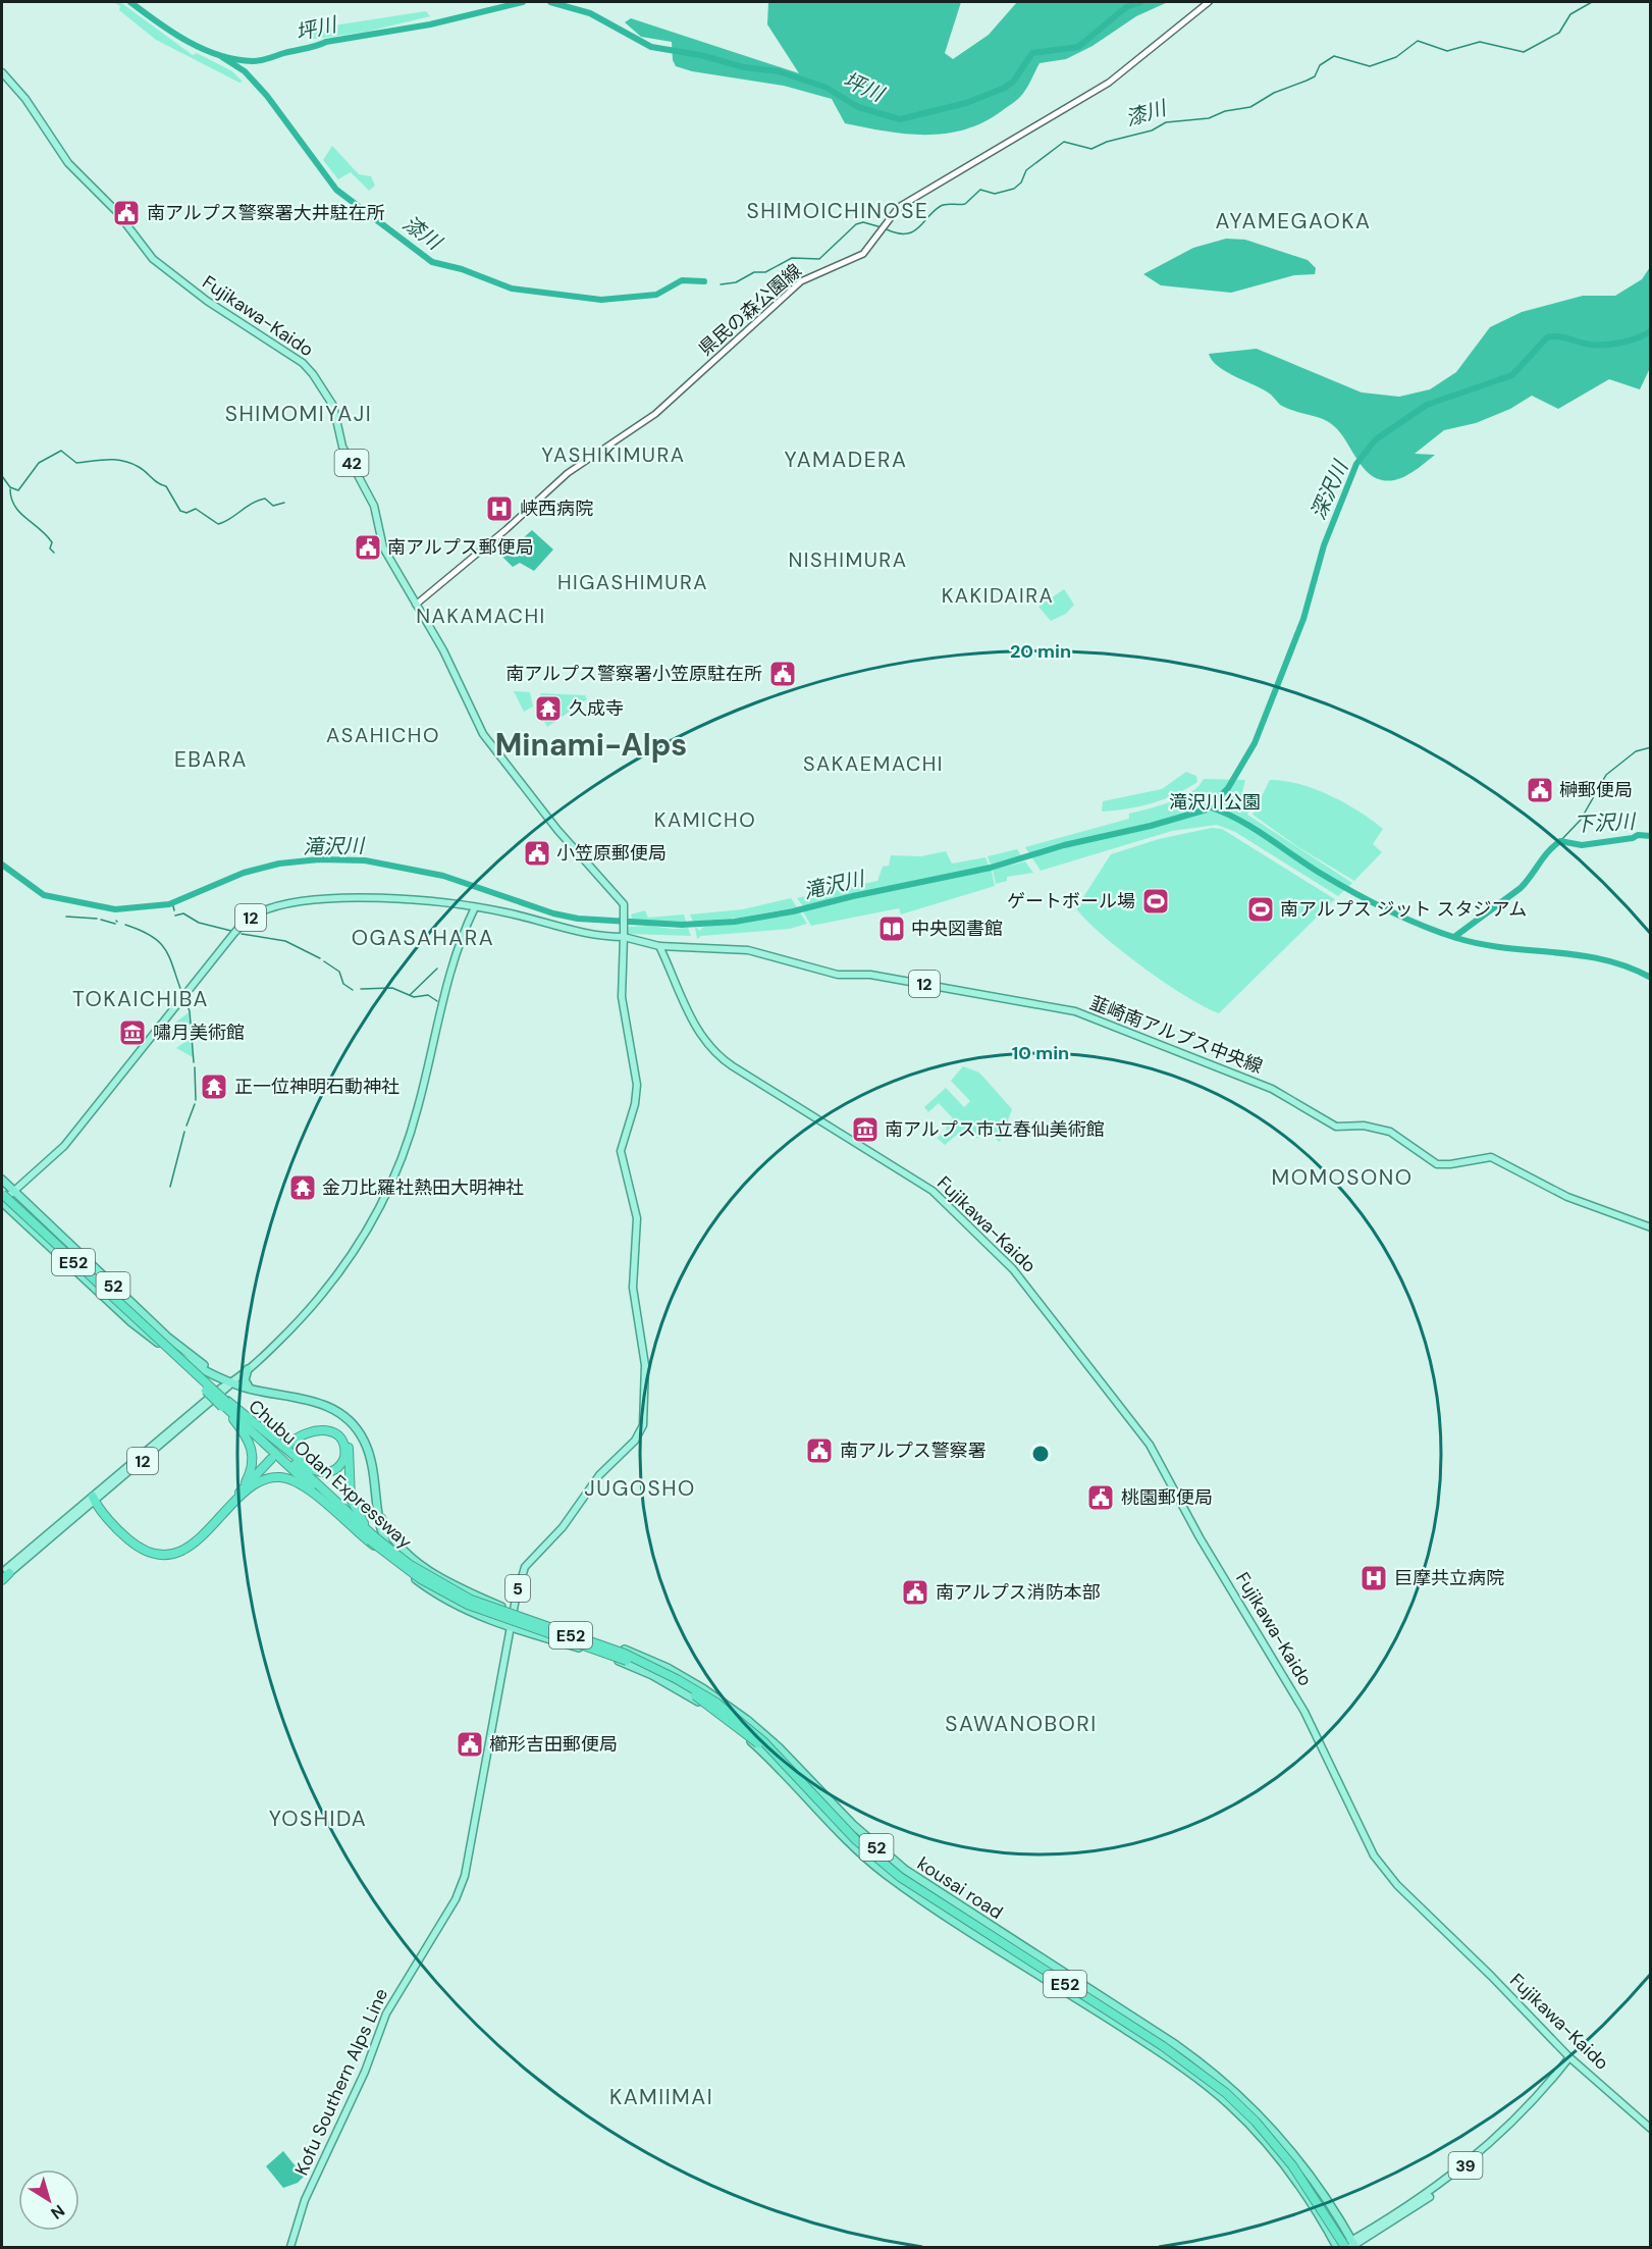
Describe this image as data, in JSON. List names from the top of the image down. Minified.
{"streets":{"highway":["12","E52","52","Chubu Odan Expressway","kousai road"],"main road":["県民の森公園線","Fujikawa-Kaido","42","韮崎南アルプス中央線","5","Kofu Southern Alps Line","39"]},"crossings":[["県民の森公園線","Fujikawa-Kaido"],["Fujikawa-Kaido","12"],["Fujikawa-Kaido","韮崎南アルプス中央線"],["Fujikawa-Kaido","Kofu Southern Alps Line"],["Fujikawa-Kaido","39"],["12","kousai road"],["12","Kofu Southern Alps Line"],["Chubu Odan Expressway","kousai road"],["Chubu Odan Expressway","39"],["kousai road","Kofu Southern Alps Line"],["kousai road","39"]],"districts":["SHIMOICHINOSE","AYAMEGAOKA","SHIMOMIYAJI","YASHIKIMURA","YAMADERA","NISHIMURA","HIGASHIMURA","KAKIDAIRA","NAKAMACHI","ASAHICHO","Minami-Alps","EBARA","SAKAEMACHI","KAMICHO","OGASAHARA","TOKAICHIBA","MOMOSONO","JUGOSHO","SAWANOBORI","YOSHIDA","KAMIIMAI"],"water":["坪川","漆川","深沢川","下沢川","滝沢川"],"parks":["滝沢川公園"],"places":{"public building":["南アルプス警察署大井駐在所","南アルプス郵便局","南アルプス警察署小笠原駐在所","榊郵便局","小笠原郵便局","南アルプス警察署","桃園郵便局","南アルプス消防本部","櫛形吉田郵便局"],"hospital":["峡西病院","巨摩共立病院"],"temple":["久成寺","正一位神明石動神社","金刀比羅社熱田大明神社"],"sports":["ゲートボール場","南アルプス ジット スタジアム"],"library":["中央図書館"],"museum":["嘯月美術館","南アルプス市立春仙美術館"]},"north":"bottom right","rings":["20 min","10 min"]}
